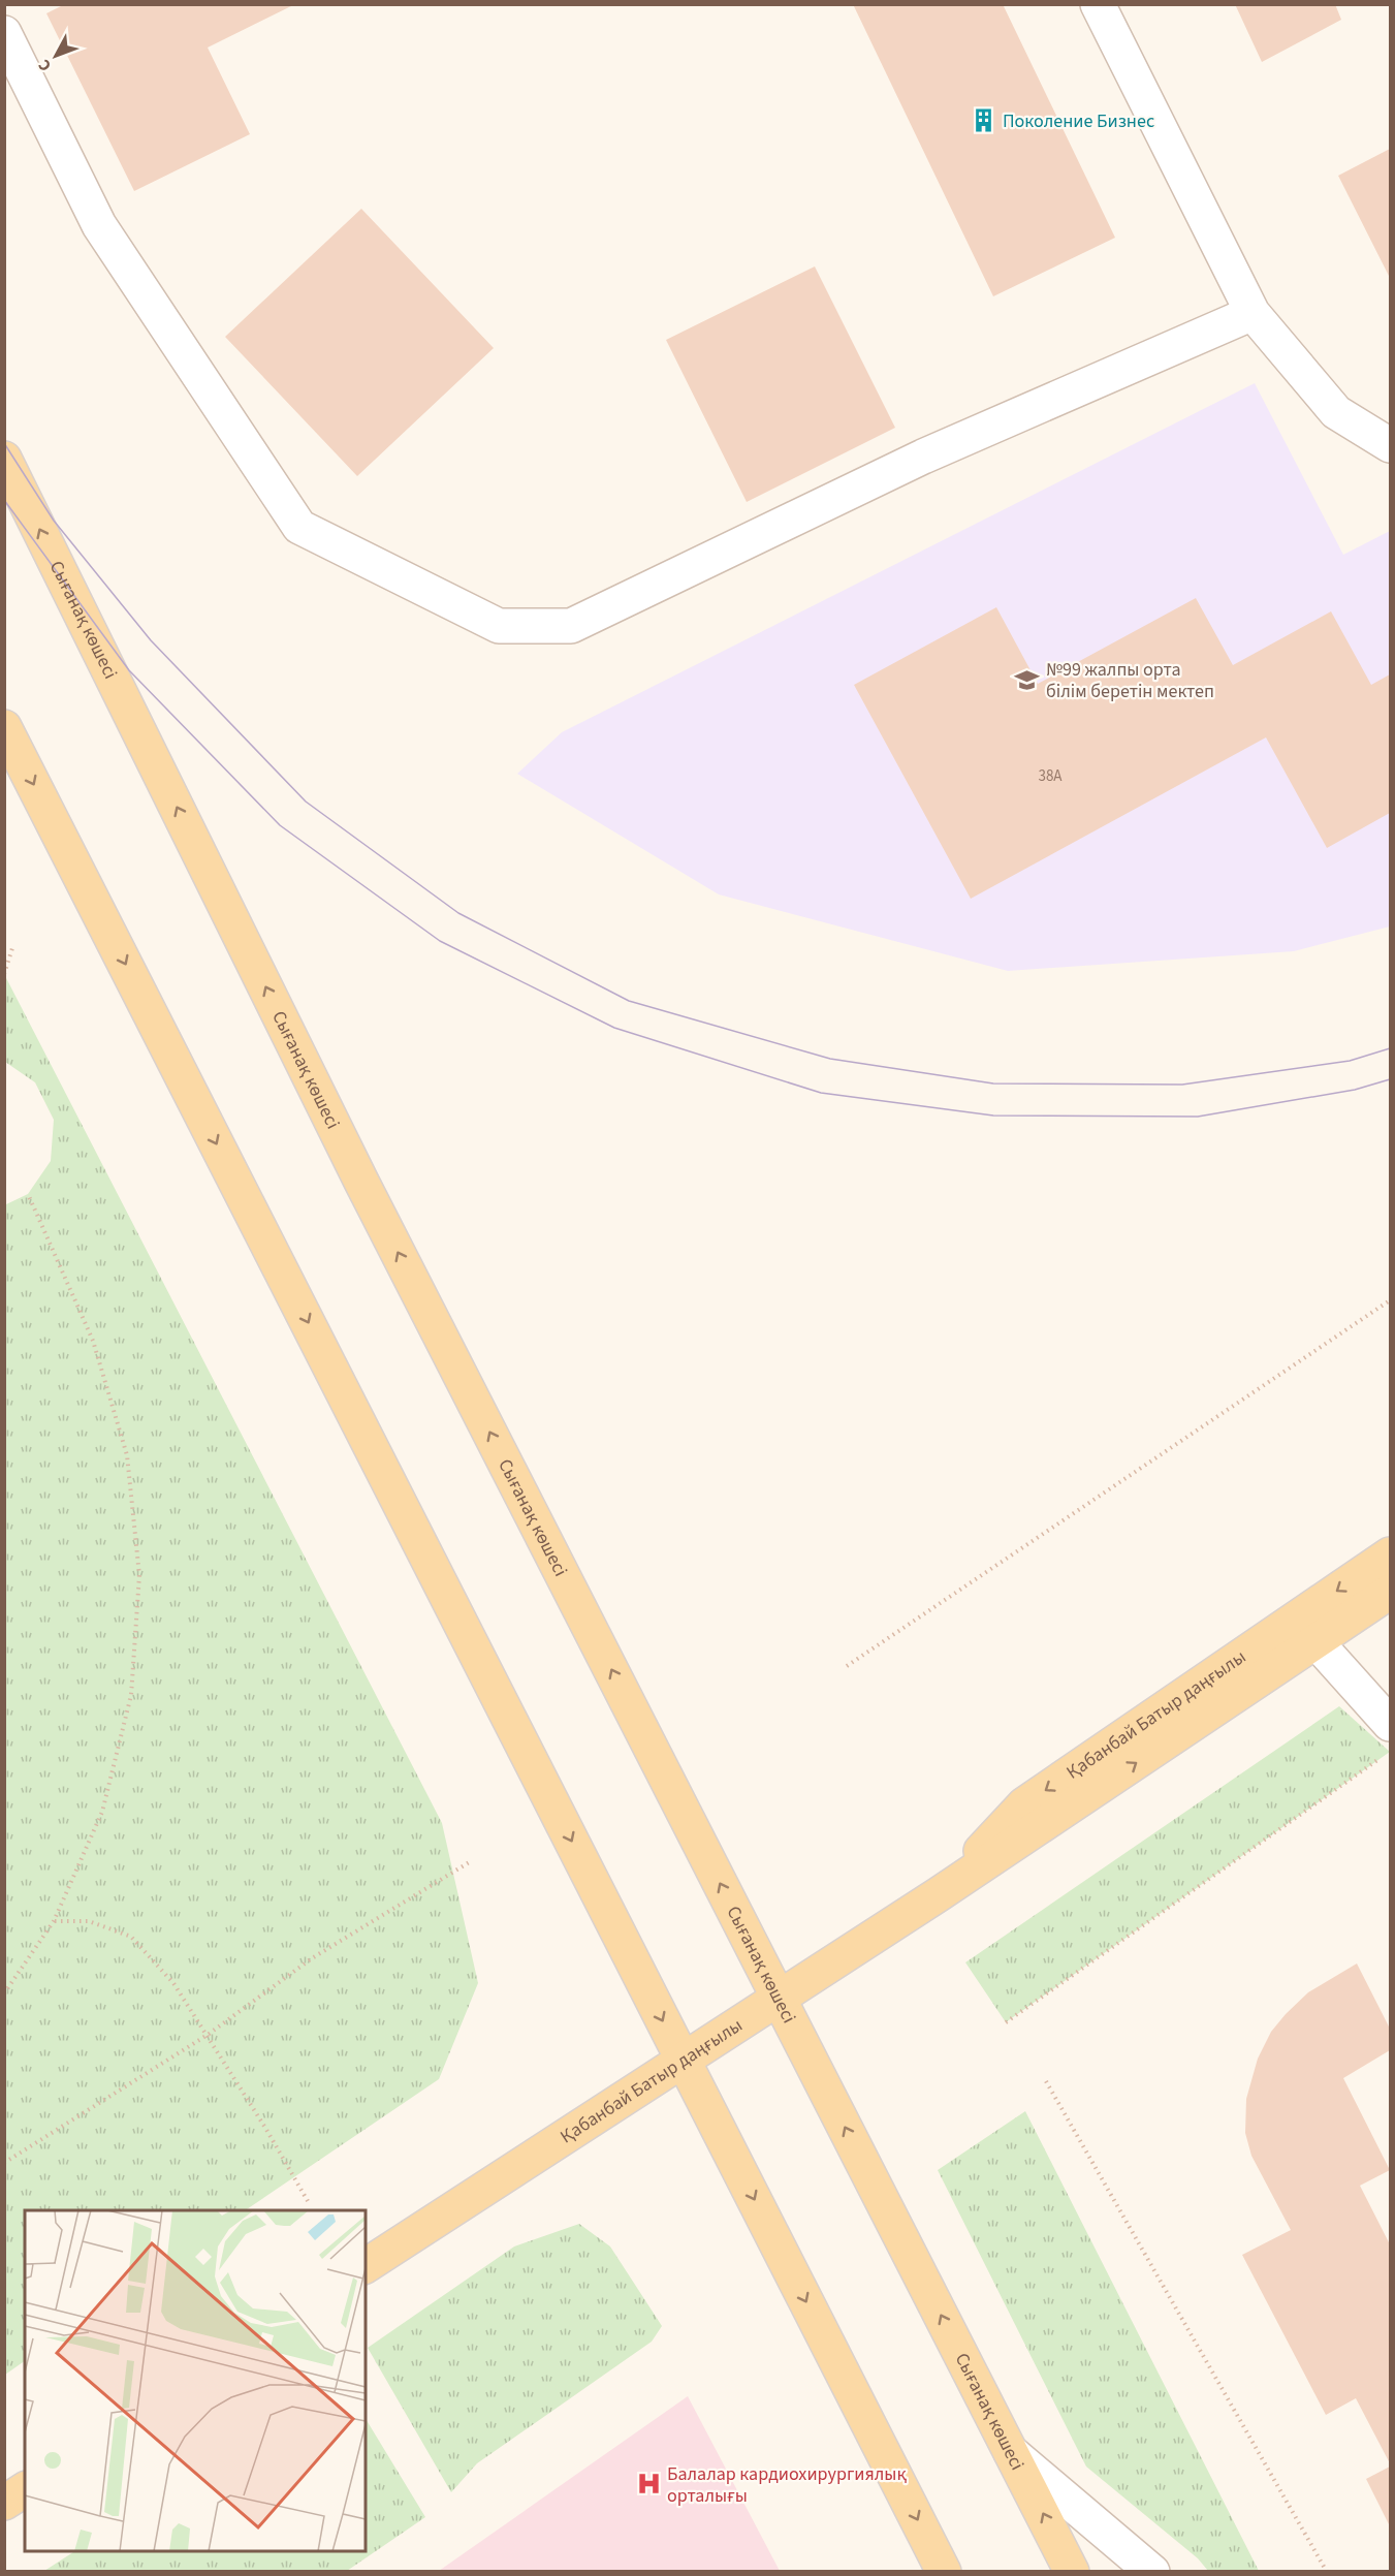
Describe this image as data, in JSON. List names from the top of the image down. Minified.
{"streets":{"main road":["Сығанақ көшесі","Қабанбай Батыр даңғылы"]},"crossings":[["Сығанақ көшесі","Қабанбай Батыр даңғылы"]],"places":{"building":["Поколение Бизнес"],"school or university":["№99 жалпы орта білім беретін мектеп"],"hospital":["Балалар кардиохирургиялық орталығы"]},"house_numbers":["38А"],"north":"bottom left"}
